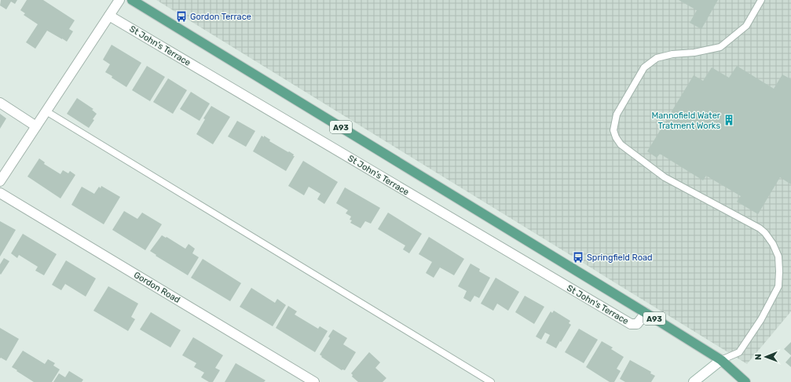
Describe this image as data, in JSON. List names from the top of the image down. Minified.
{"streets":{"main road":["St John's Terrace","A93"],"street":["Gordon Road"]},"crossings":[["St John's Terrace","A93"]],"places":{"bus stop":["Gordon Terrace","Springfield Road"],"building":["Mannofield Water Tratment Works"]},"north":"left"}
